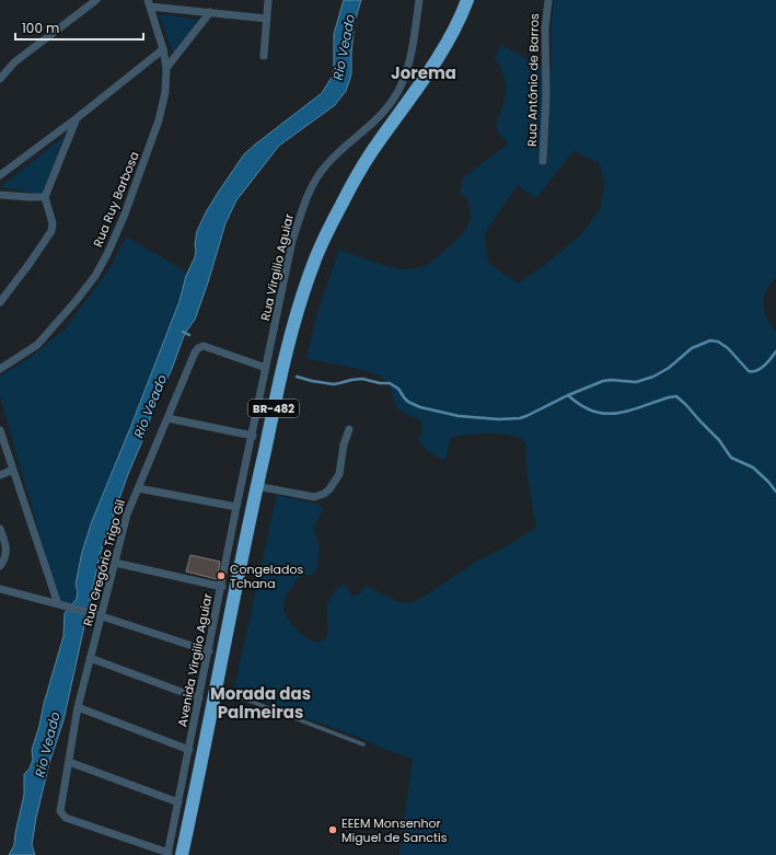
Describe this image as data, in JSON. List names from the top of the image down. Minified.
{"streets":{"highway":["BR-482"],"street":["Rua Antônio de Barros","Rua Ruy Barbosa","Rua Virgilio Aguiar","Rua Gregório Trigo Gil","Avenida Virgilio Aguiar"]},"crossings":[["Rua Virgilio Aguiar","Rua Gregório Trigo Gil"],["Rua Virgilio Aguiar","Avenida Virgilio Aguiar"],["Rua Gregório Trigo Gil","Avenida Virgilio Aguiar"]],"districts":["Jorema","Morada das Palmeiras"],"water":["Rio Veado"],"places":["Congelados Tchana","EEEM Monsenhor Miguel de Sanctis"],"scale_bar":"100 m"}
